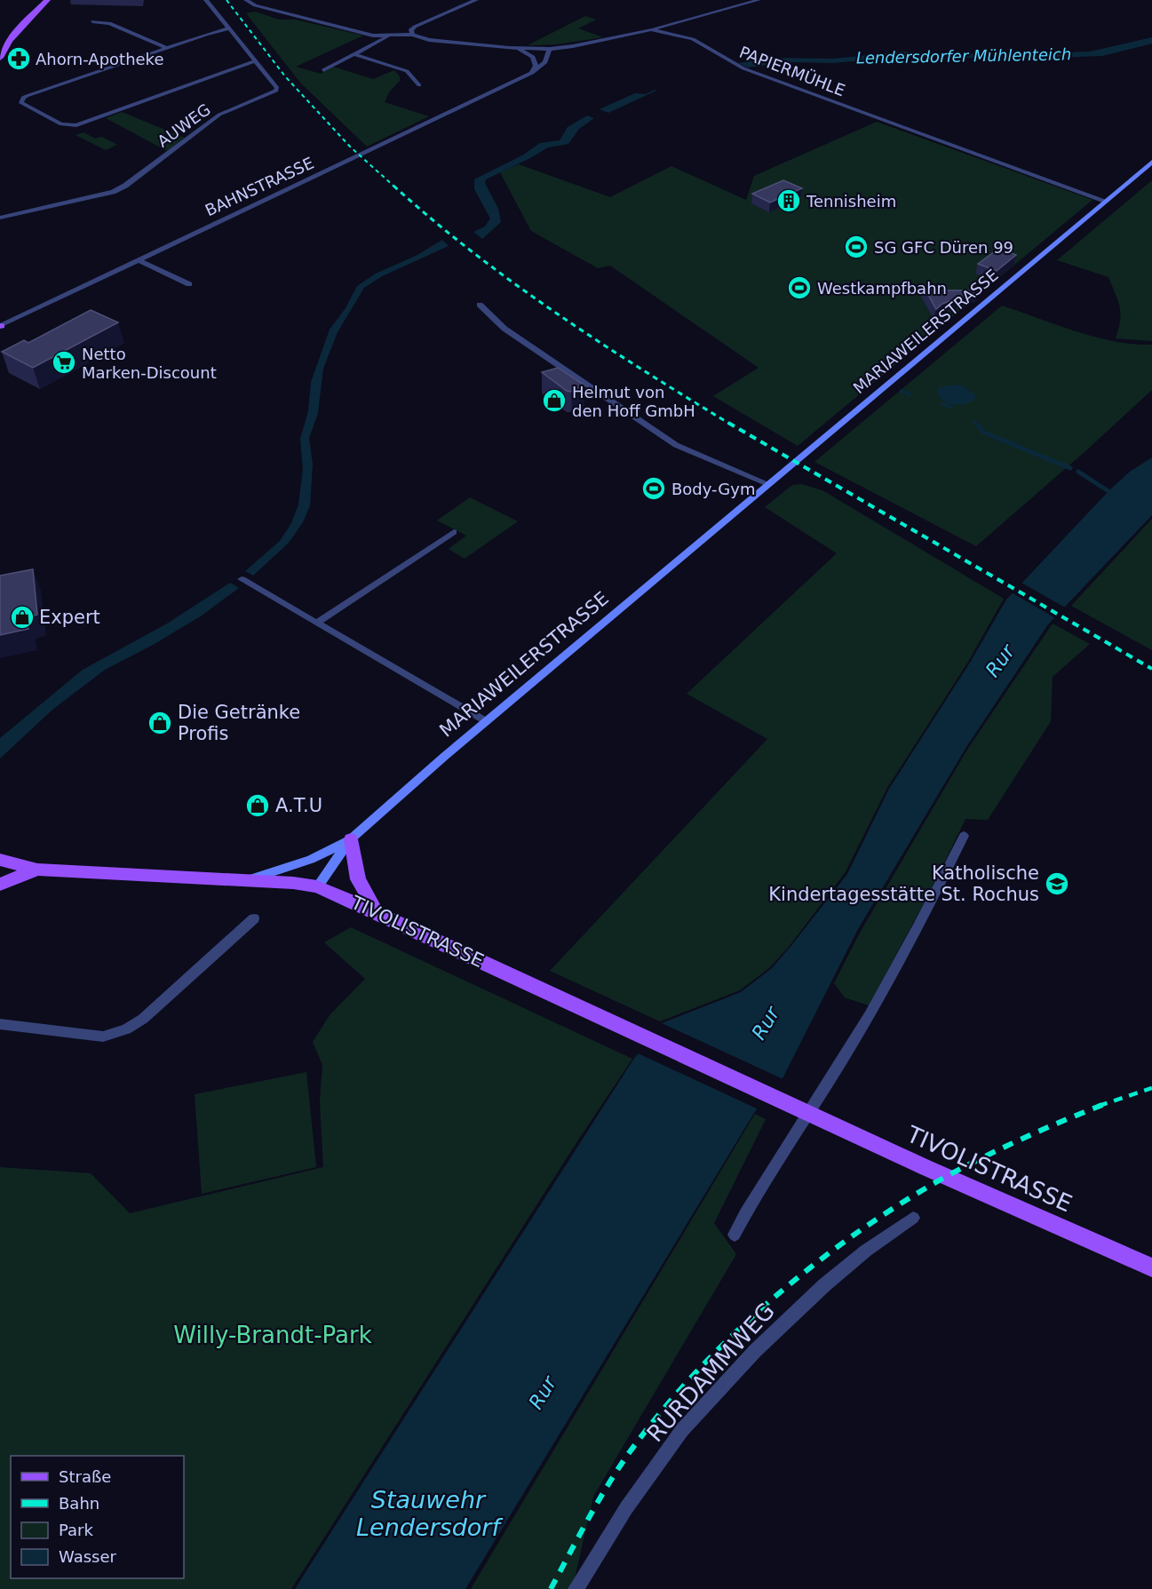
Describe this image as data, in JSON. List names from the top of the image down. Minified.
{"streets":{"main road":["MARIAWEILERSTRASSE","TIVOLISTRASSE"],"street":["PAPIERMÜHLE","AUWEG","BAHNSTRASSE","RURDAMMWEG"]},"crossings":[["PAPIERMÜHLE","BAHNSTRASSE"],["PAPIERMÜHLE","MARIAWEILERSTRASSE"],["MARIAWEILERSTRASSE","TIVOLISTRASSE"]],"water":["Lendersdorfer Mühlenteich","Rur","Stauwehr Lendersdorf"],"parks":["Willy-Brandt-Park"],"places":{"pharmacy":["Ahorn-Apotheke"],"building":["Tennisheim"],"sports":["SG GFC Düren 99","Westkampfbahn","Body-Gym"],"supermarket":["Netto Marken-Discount"],"shop":["Helmut von den Hoff GmbH","Expert","Die Getränke Profis","A.T.U"],"school or university":["Katholische Kindertagesstätte St. Rochus"]},"legend":["Straße","Bahn","Park","Wasser"]}
